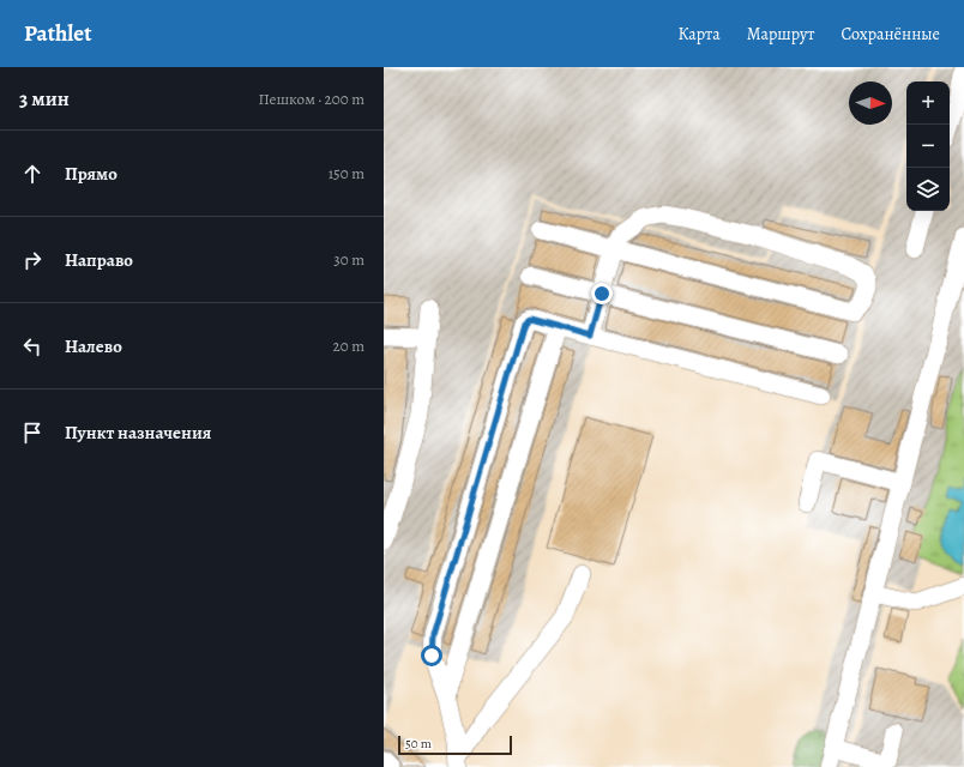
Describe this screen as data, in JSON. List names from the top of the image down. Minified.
{"scale_bar":"50 m","north":"right","page":{"header":"Pathlet","nav":["Карта","Маршрут","Сохранённые"],"heading":["3 мин","Пешком · 200 m"],"map_buttons":["+","−"],"list":[["Прямо","150 m"],["Направо","30 m"],["Налево","20 m"],"Пункт назначения"],"scale":"50 m"}}
